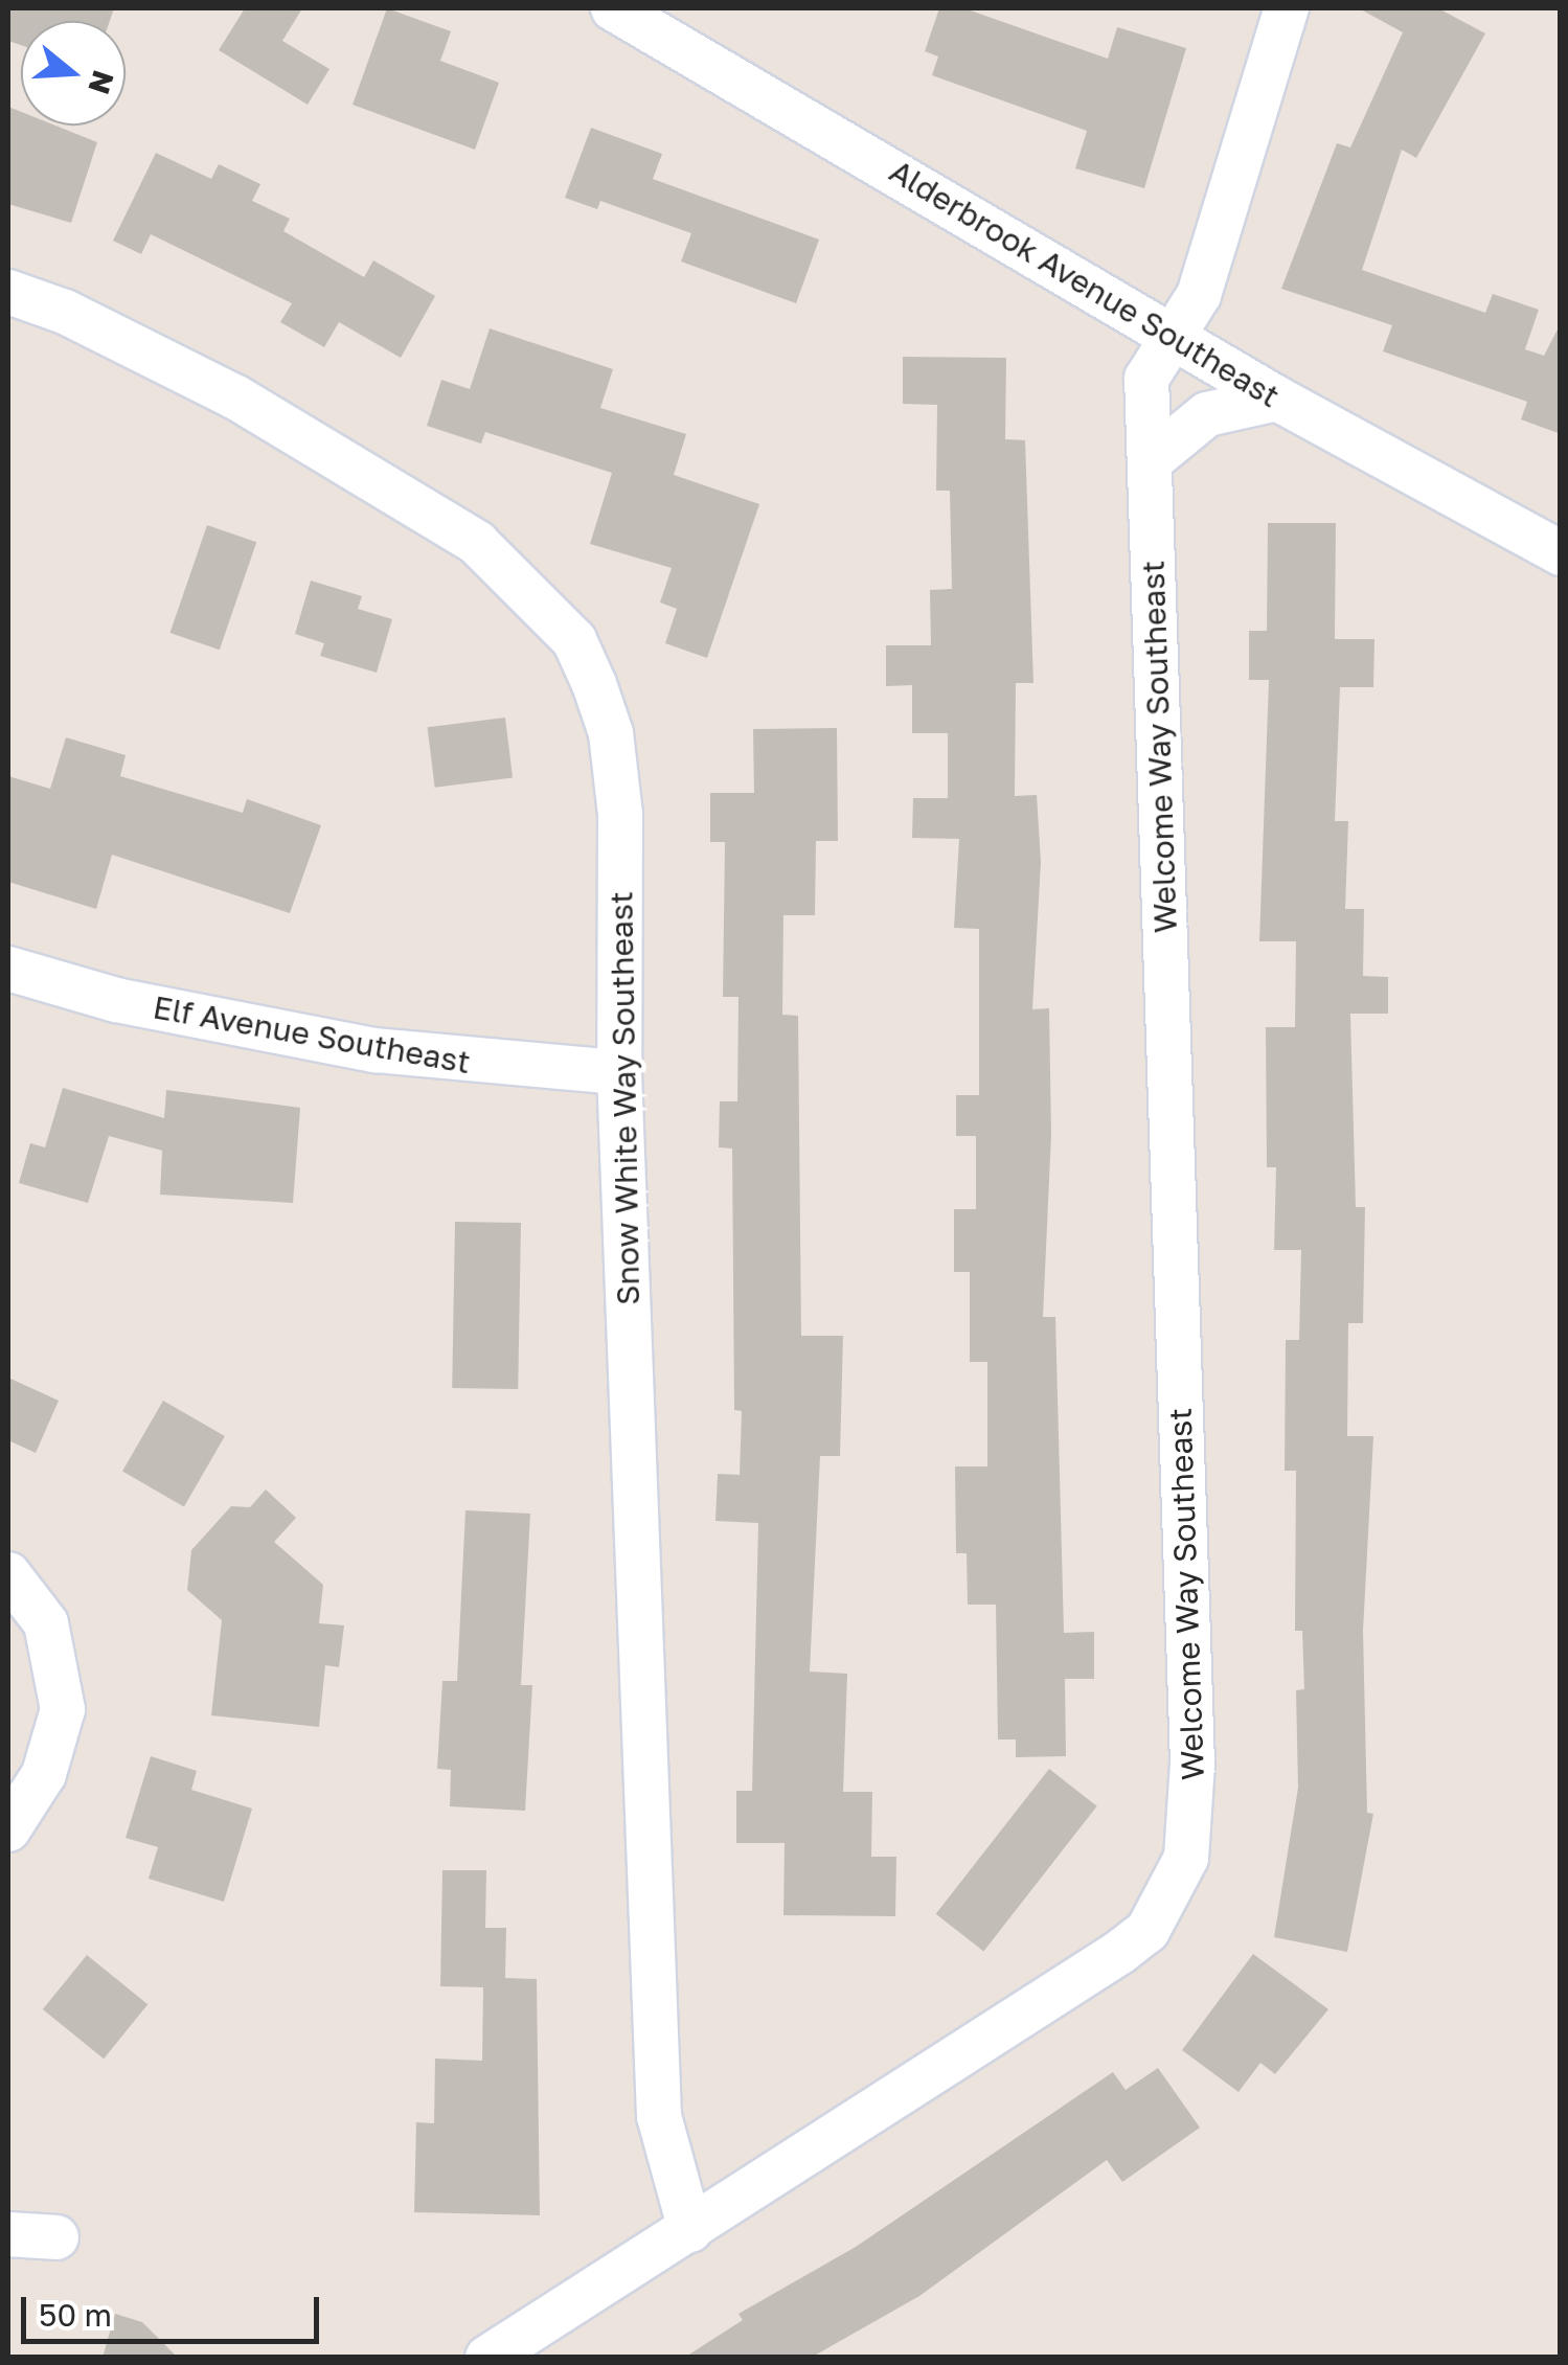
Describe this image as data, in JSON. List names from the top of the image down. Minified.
{"streets":{"street":["Alderbrook Avenue Southeast","Welcome Way Southeast","Elf Avenue Southeast","Snow White Way Southeast"]},"crossings":[["Alderbrook Avenue Southeast","Welcome Way Southeast"],["Welcome Way Southeast","Snow White Way Southeast"],["Elf Avenue Southeast","Snow White Way Southeast"]],"scale_bar":"50 m","north":"right"}
